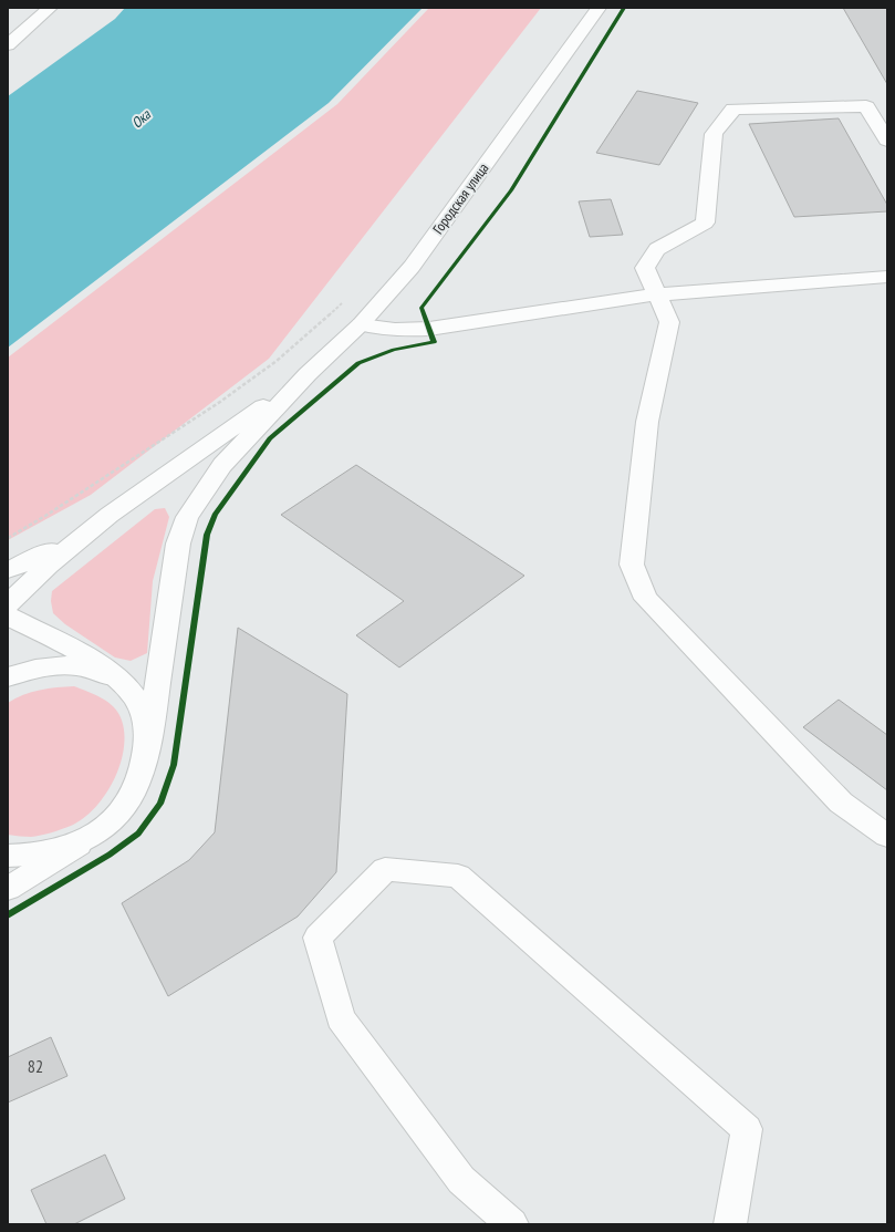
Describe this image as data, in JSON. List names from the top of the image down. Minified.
{"streets":{"main road":["Городская улица"]},"water":["Ока"],"house_numbers":["82"]}
